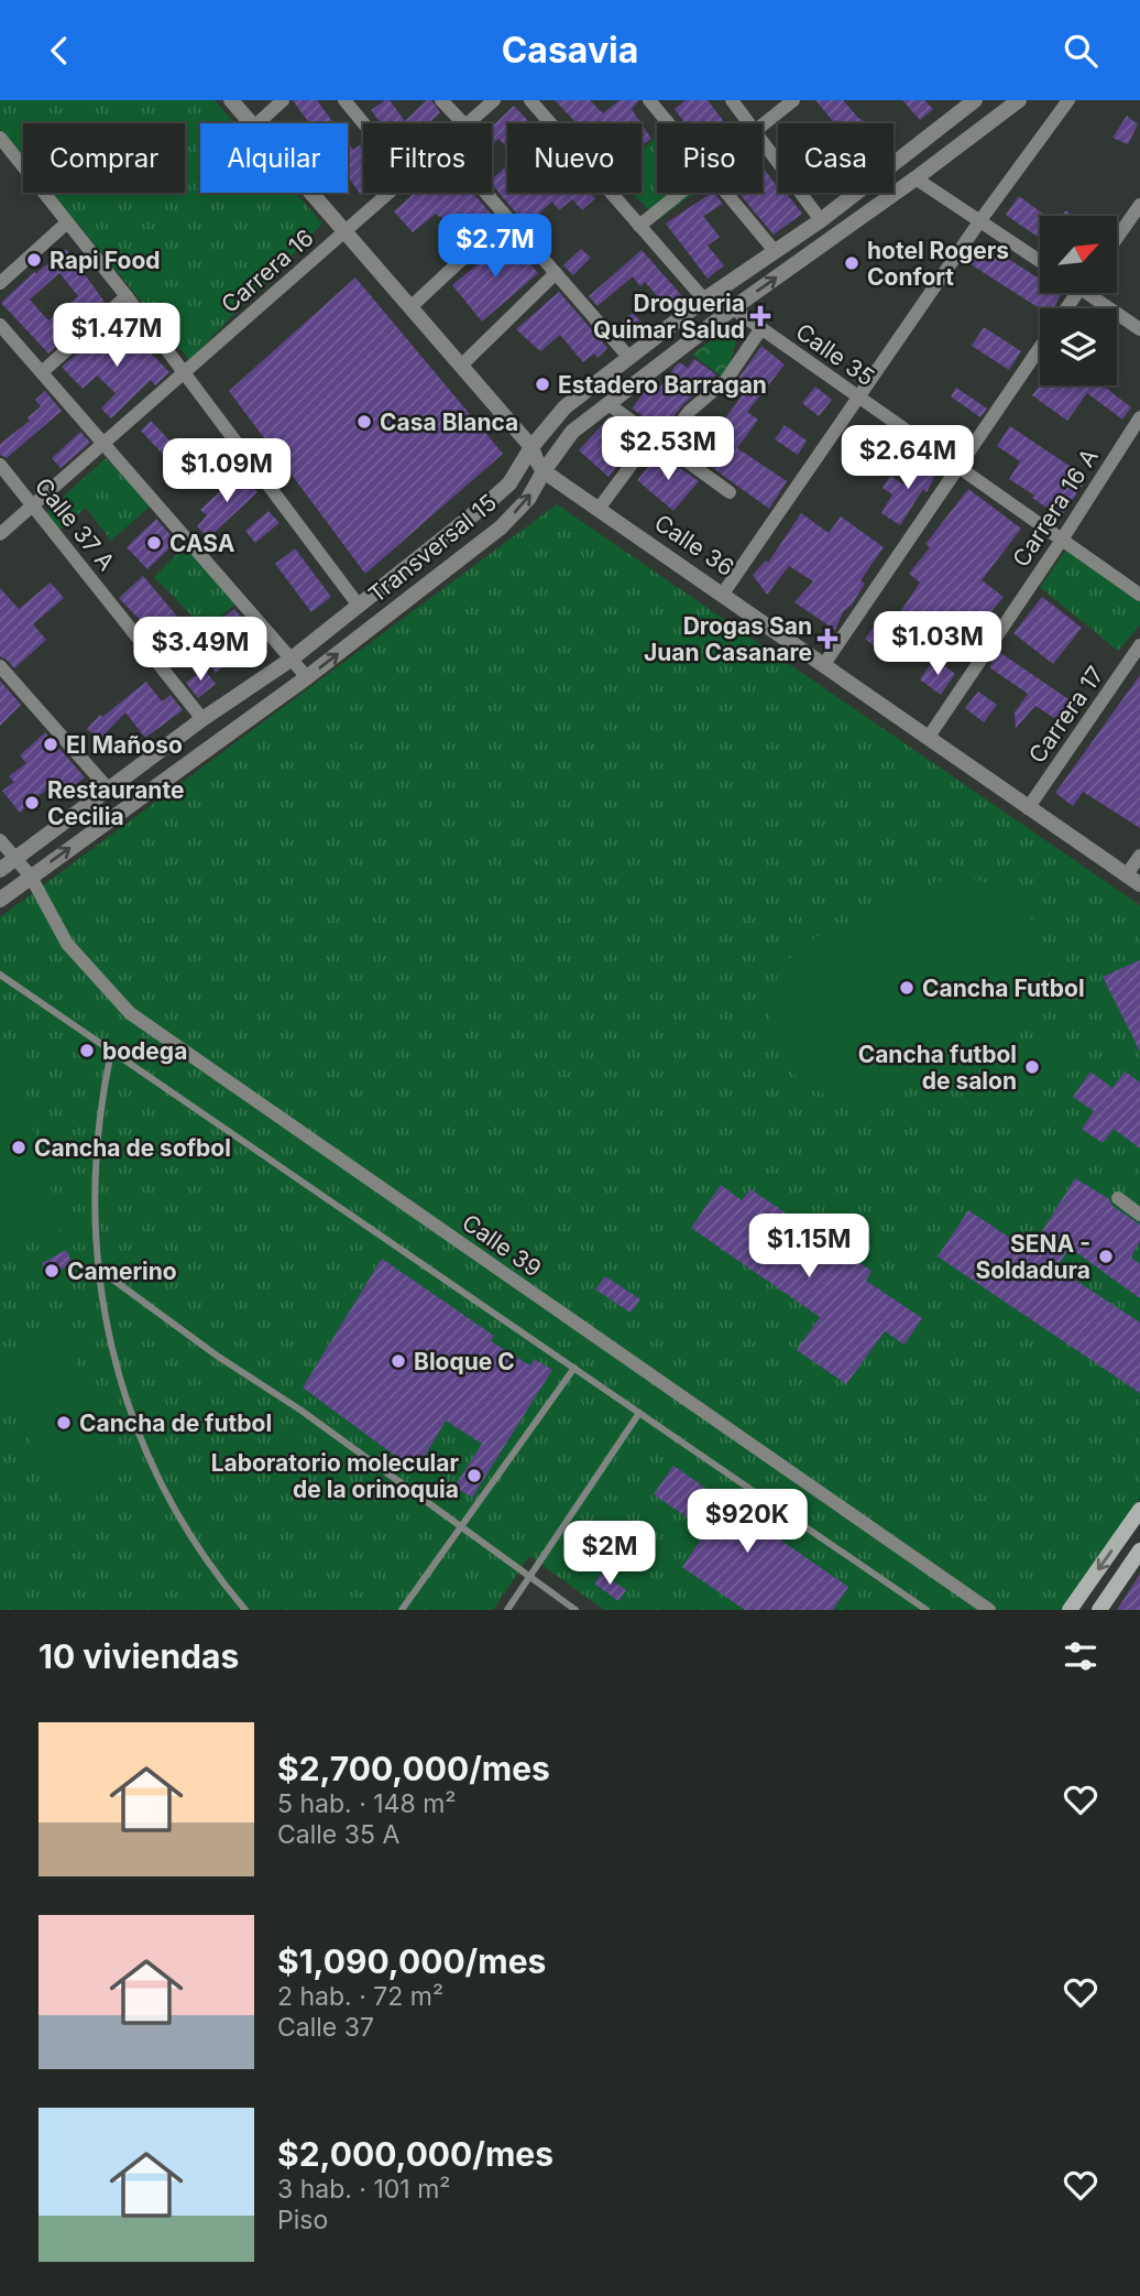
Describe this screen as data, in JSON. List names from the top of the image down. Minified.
{"streets":{"street":["Carrera 16","Calle 35","Carrera 16 A","Calle 37 A","Calle 36","Transversal 15","Carrera 17","Calle 39"]},"crossings":[["Carrera 16","Calle 37 A"],["Calle 35","Carrera 16 A"],["Calle 35","Transversal 15"],["Carrera 16 A","Calle 36"],["Calle 37 A","Transversal 15"],["Calle 36","Transversal 15"],["Calle 36","Carrera 17"],["Transversal 15","Calle 39"]],"places":{"other":["Rapi Food","hotel Rogers Confort","Estadero Barragan","Casa Blanca","CASA","El Mañoso","Restaurante Cecilia","Cancha Futbol","bodega","Cancha futbol de salon","Cancha de sofbol","SENA - Soldadura","Camerino","Bloque C","Cancha de futbol","Laboratorio molecular de la orinoquia"],"health":["Drogueria Quimar Salud","Drogas San Juan Casanare"]},"north":"top right","page":{"header":"Casavia","chip":["Comprar","Alquilar","Filtros","Nuevo","Piso","Casa"],"price":["$2.7M","$1.47M","$2.53M","$2.64M","$1.09M","$1.03M","$3.49M","$1.15M","$920K","$2M"],"heading":"10 viviendas","list":[{"name":"$2,700,000/mes","note":"5 hab. · 148 m² · Calle 35 A"},{"name":"$1,090,000/mes","note":"2 hab. · 72 m² · Calle 37"},{"name":"$2,000,000/mes","note":"3 hab. · 101 m² · Piso"}]}}
